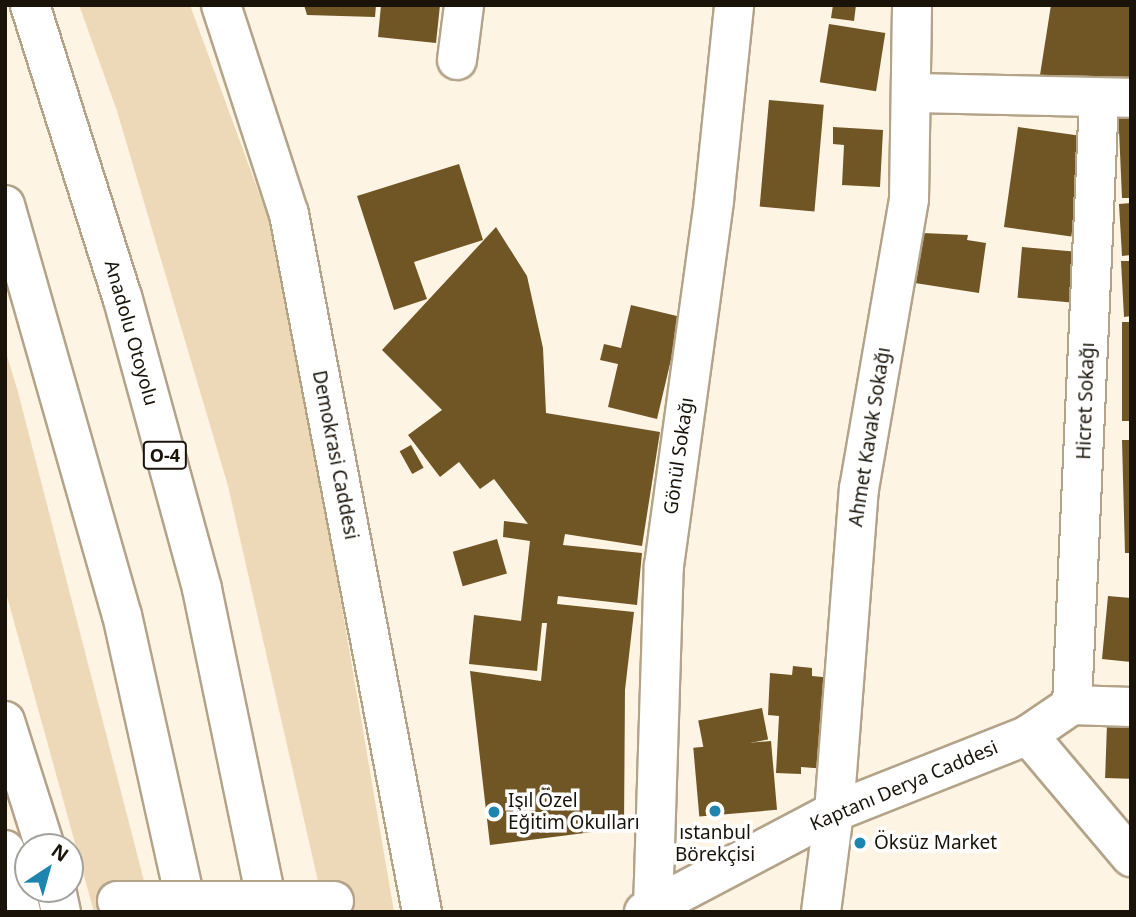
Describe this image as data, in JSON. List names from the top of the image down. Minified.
{"streets":{"main road":["Anadolu Otoyolu","Hicret Sokağı","Ahmet Kavak Sokağı","O-4","Demokrasi Caddesi","Gönül Sokağı","Kaptanı Derya Caddesi"]},"crossings":[["Hicret Sokağı","Kaptanı Derya Caddesi"],["Ahmet Kavak Sokağı","Kaptanı Derya Caddesi"],["Gönül Sokağı","Kaptanı Derya Caddesi"]],"places":["ıstanbul Börekçisi","Işıl Özel Eğitim Okulları","Öksüz Market"],"north":"top right"}
